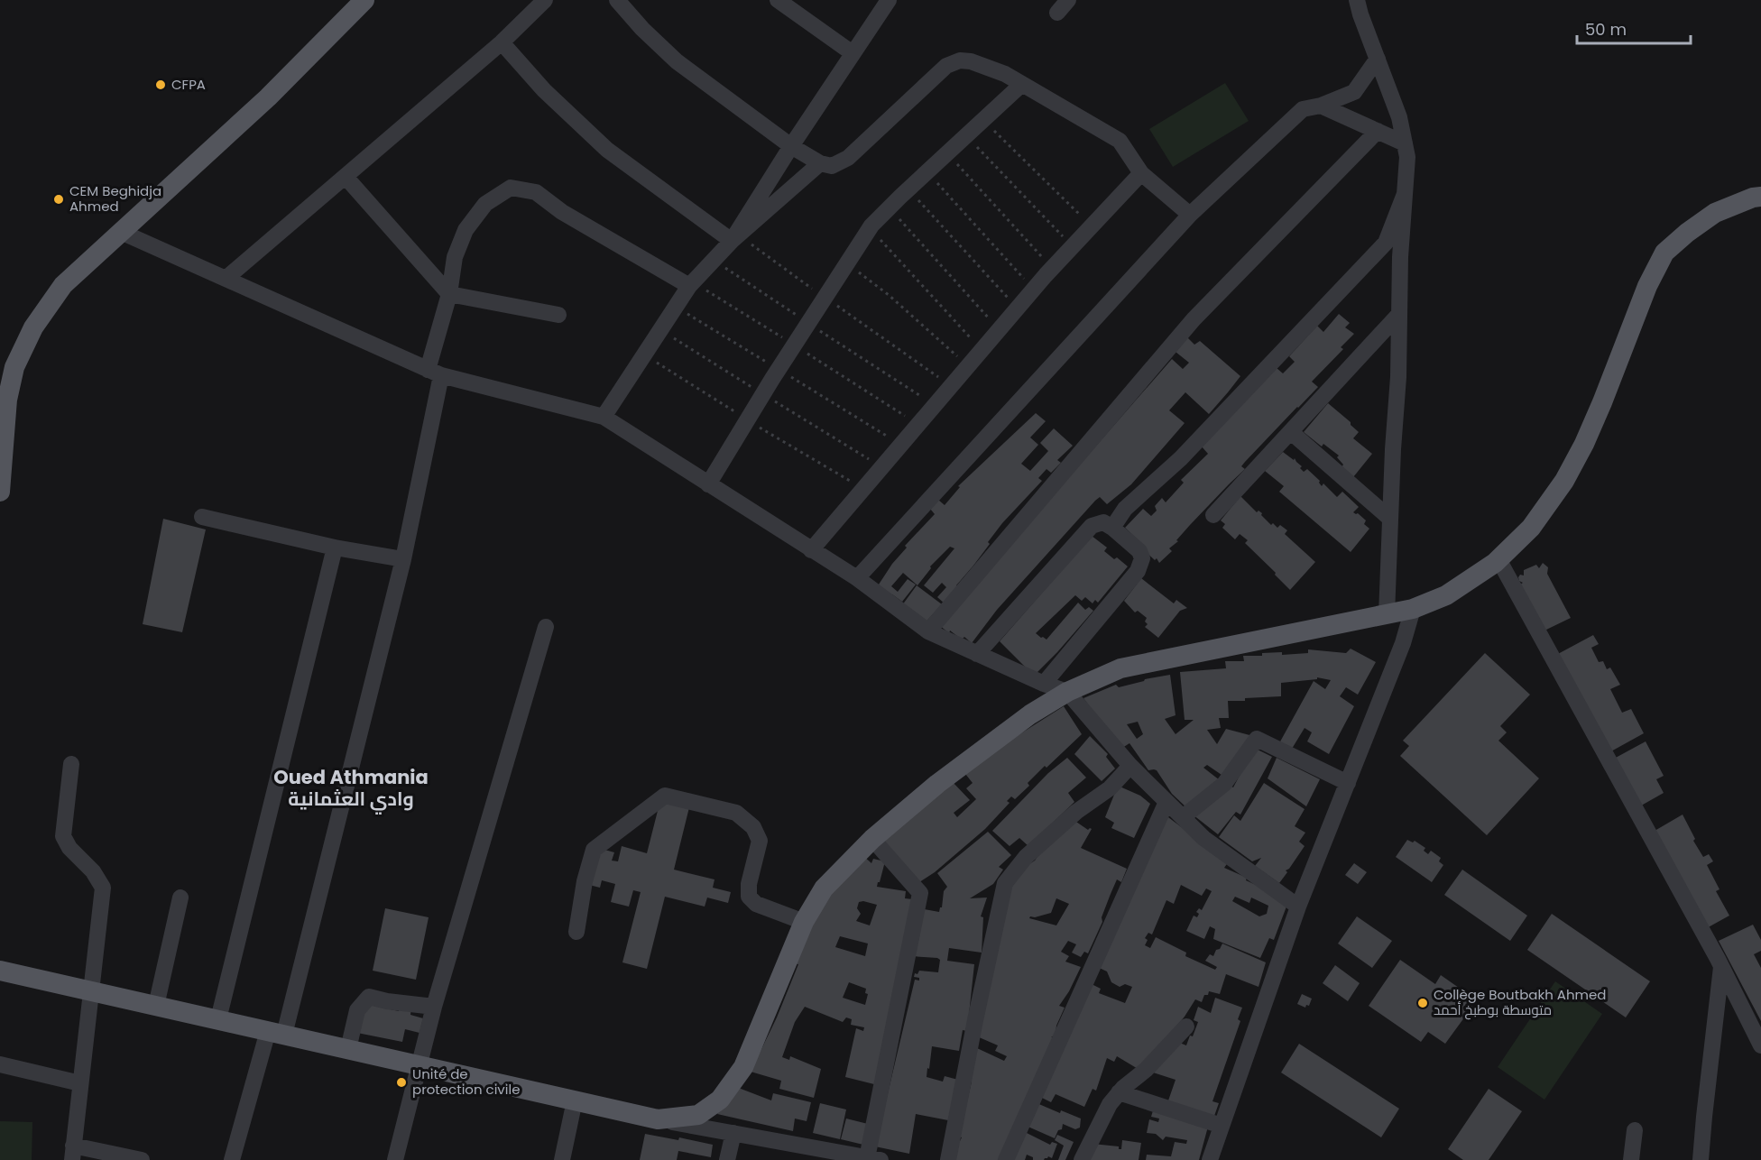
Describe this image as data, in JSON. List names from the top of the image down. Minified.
{"districts":["Oued Athmania وادي العثمانية"],"places":["CFPA","CEM Beghidja Ahmed","Collège Boutbakh Ahmed متوسطة بوطبخ أحمد","Unité de protection civile"],"scale_bar":"50 m"}
